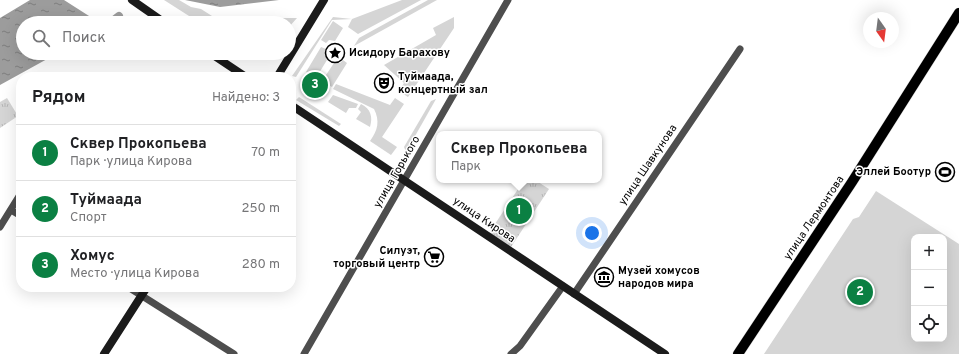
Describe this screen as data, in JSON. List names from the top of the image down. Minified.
{"streets":{"main road":["улица Лермонтова","улица Кирова"],"street":["улица Шавкунова","улица Горького"]},"crossings":[["улица Шавкунова","улица Кирова"],["улица Горького","улица Кирова"]],"places":{"place":["Исидору Барахову"],"theatre":["Туймаада, концертный зал"],"sports":["Эллей Боотур"],"supermarket":["Силуэт, торговый центр"],"museum":["Музей хомусов народов мира"]},"north":"bottom","page":{"search":"Поиск","pins":["3","1","2"],"heading":["Рядом","Найдено: 3"],"list":[{"mark":"1","name":"Сквер Прокопьева","note":"Парк · улица Кирова","value":"70 m"},{"mark":"2","name":"Туймаада","note":"Спорт","value":"250 m"},{"mark":"3","name":"Хомус","note":"Место · улица Кирова","value":"280 m"}],"popup":["Сквер Прокопьева","Парк"],"map_buttons":["+","−"]}}
